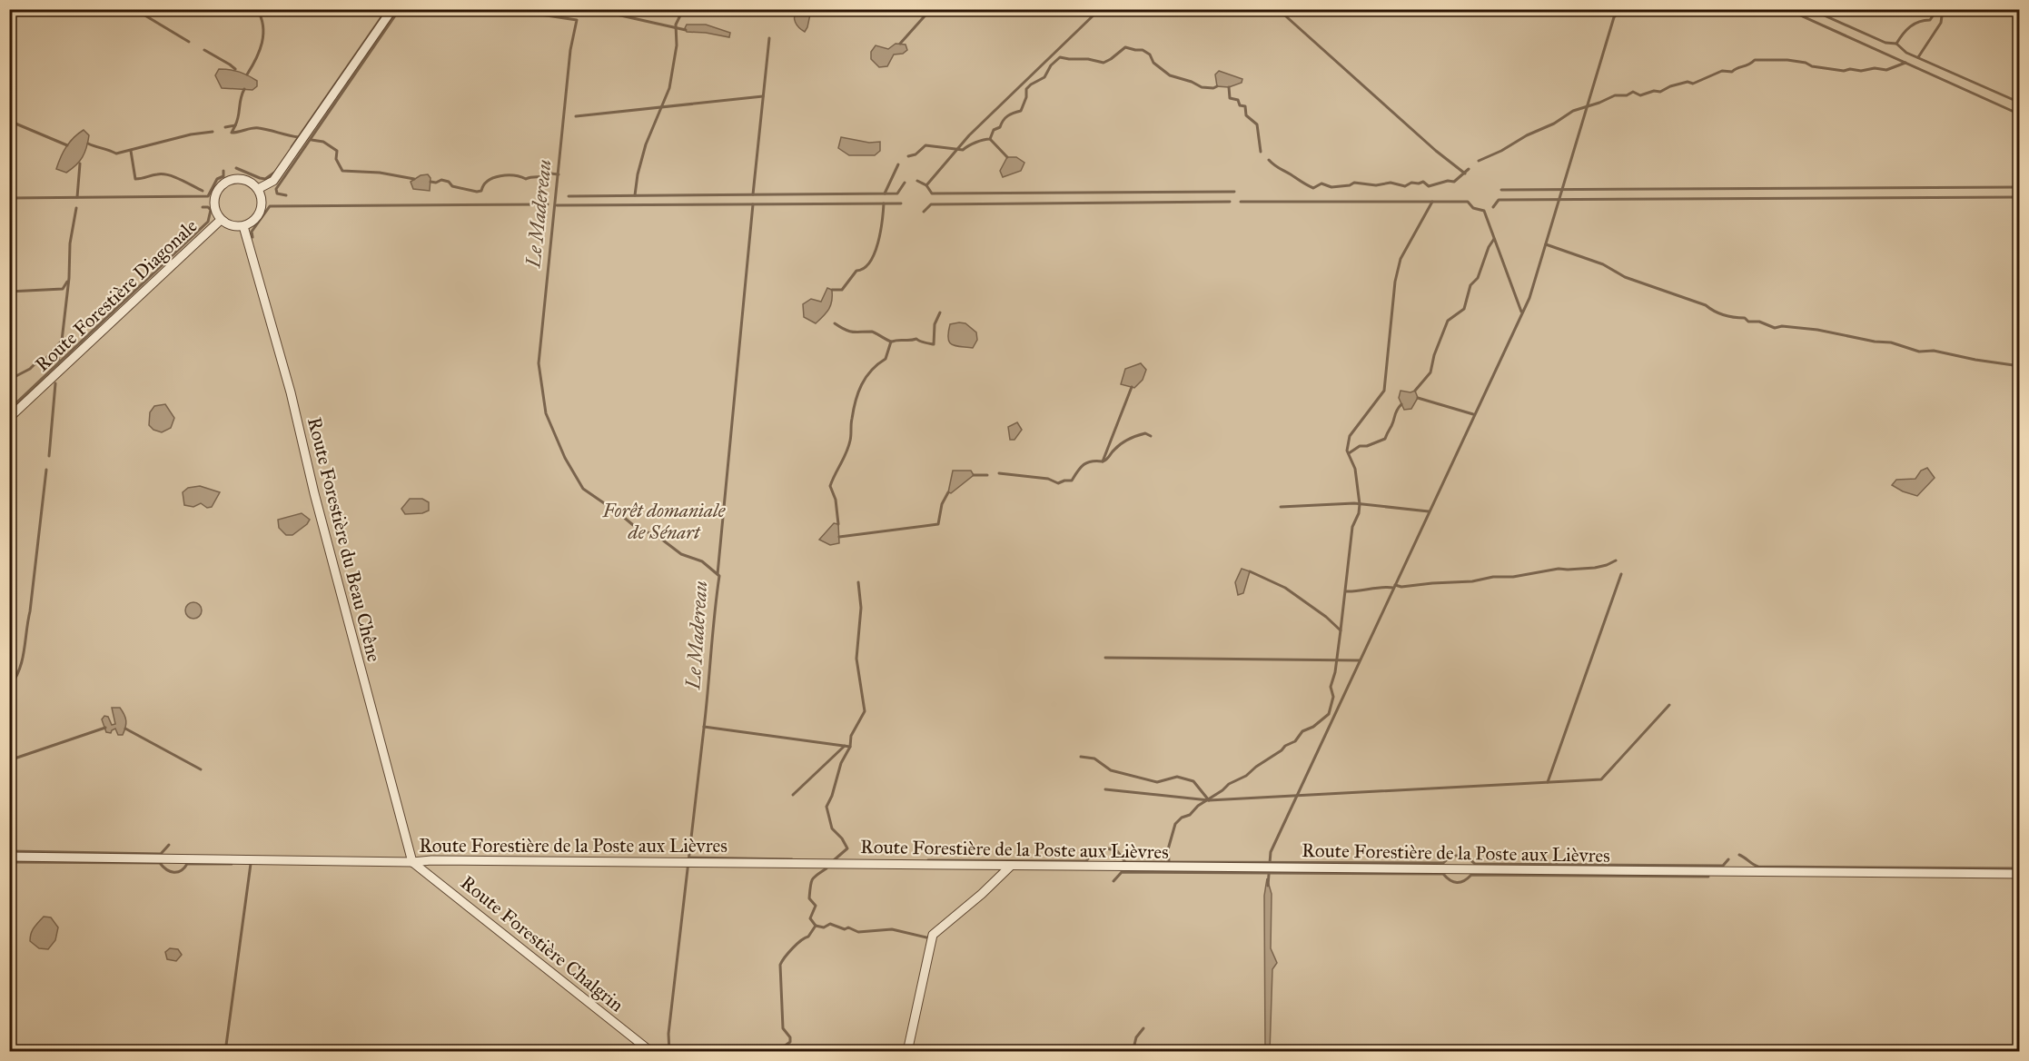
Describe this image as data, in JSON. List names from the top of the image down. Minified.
{"streets":{"street":["Route Forestière Diagonale","Route Forestière du Beau Chêne","Route Forestière de la Poste aux Lièvres","Route Forestière Chalgrin"]},"crossings":[["Route Forestière Diagonale","Route Forestière du Beau Chêne"],["Route Forestière du Beau Chêne","Route Forestière de la Poste aux Lièvres"],["Route Forestière du Beau Chêne","Route Forestière Chalgrin"],["Route Forestière de la Poste aux Lièvres","Route Forestière Chalgrin"]],"water":["Le Madereau"],"parks":["Forêt domaniale de Sénart"]}
